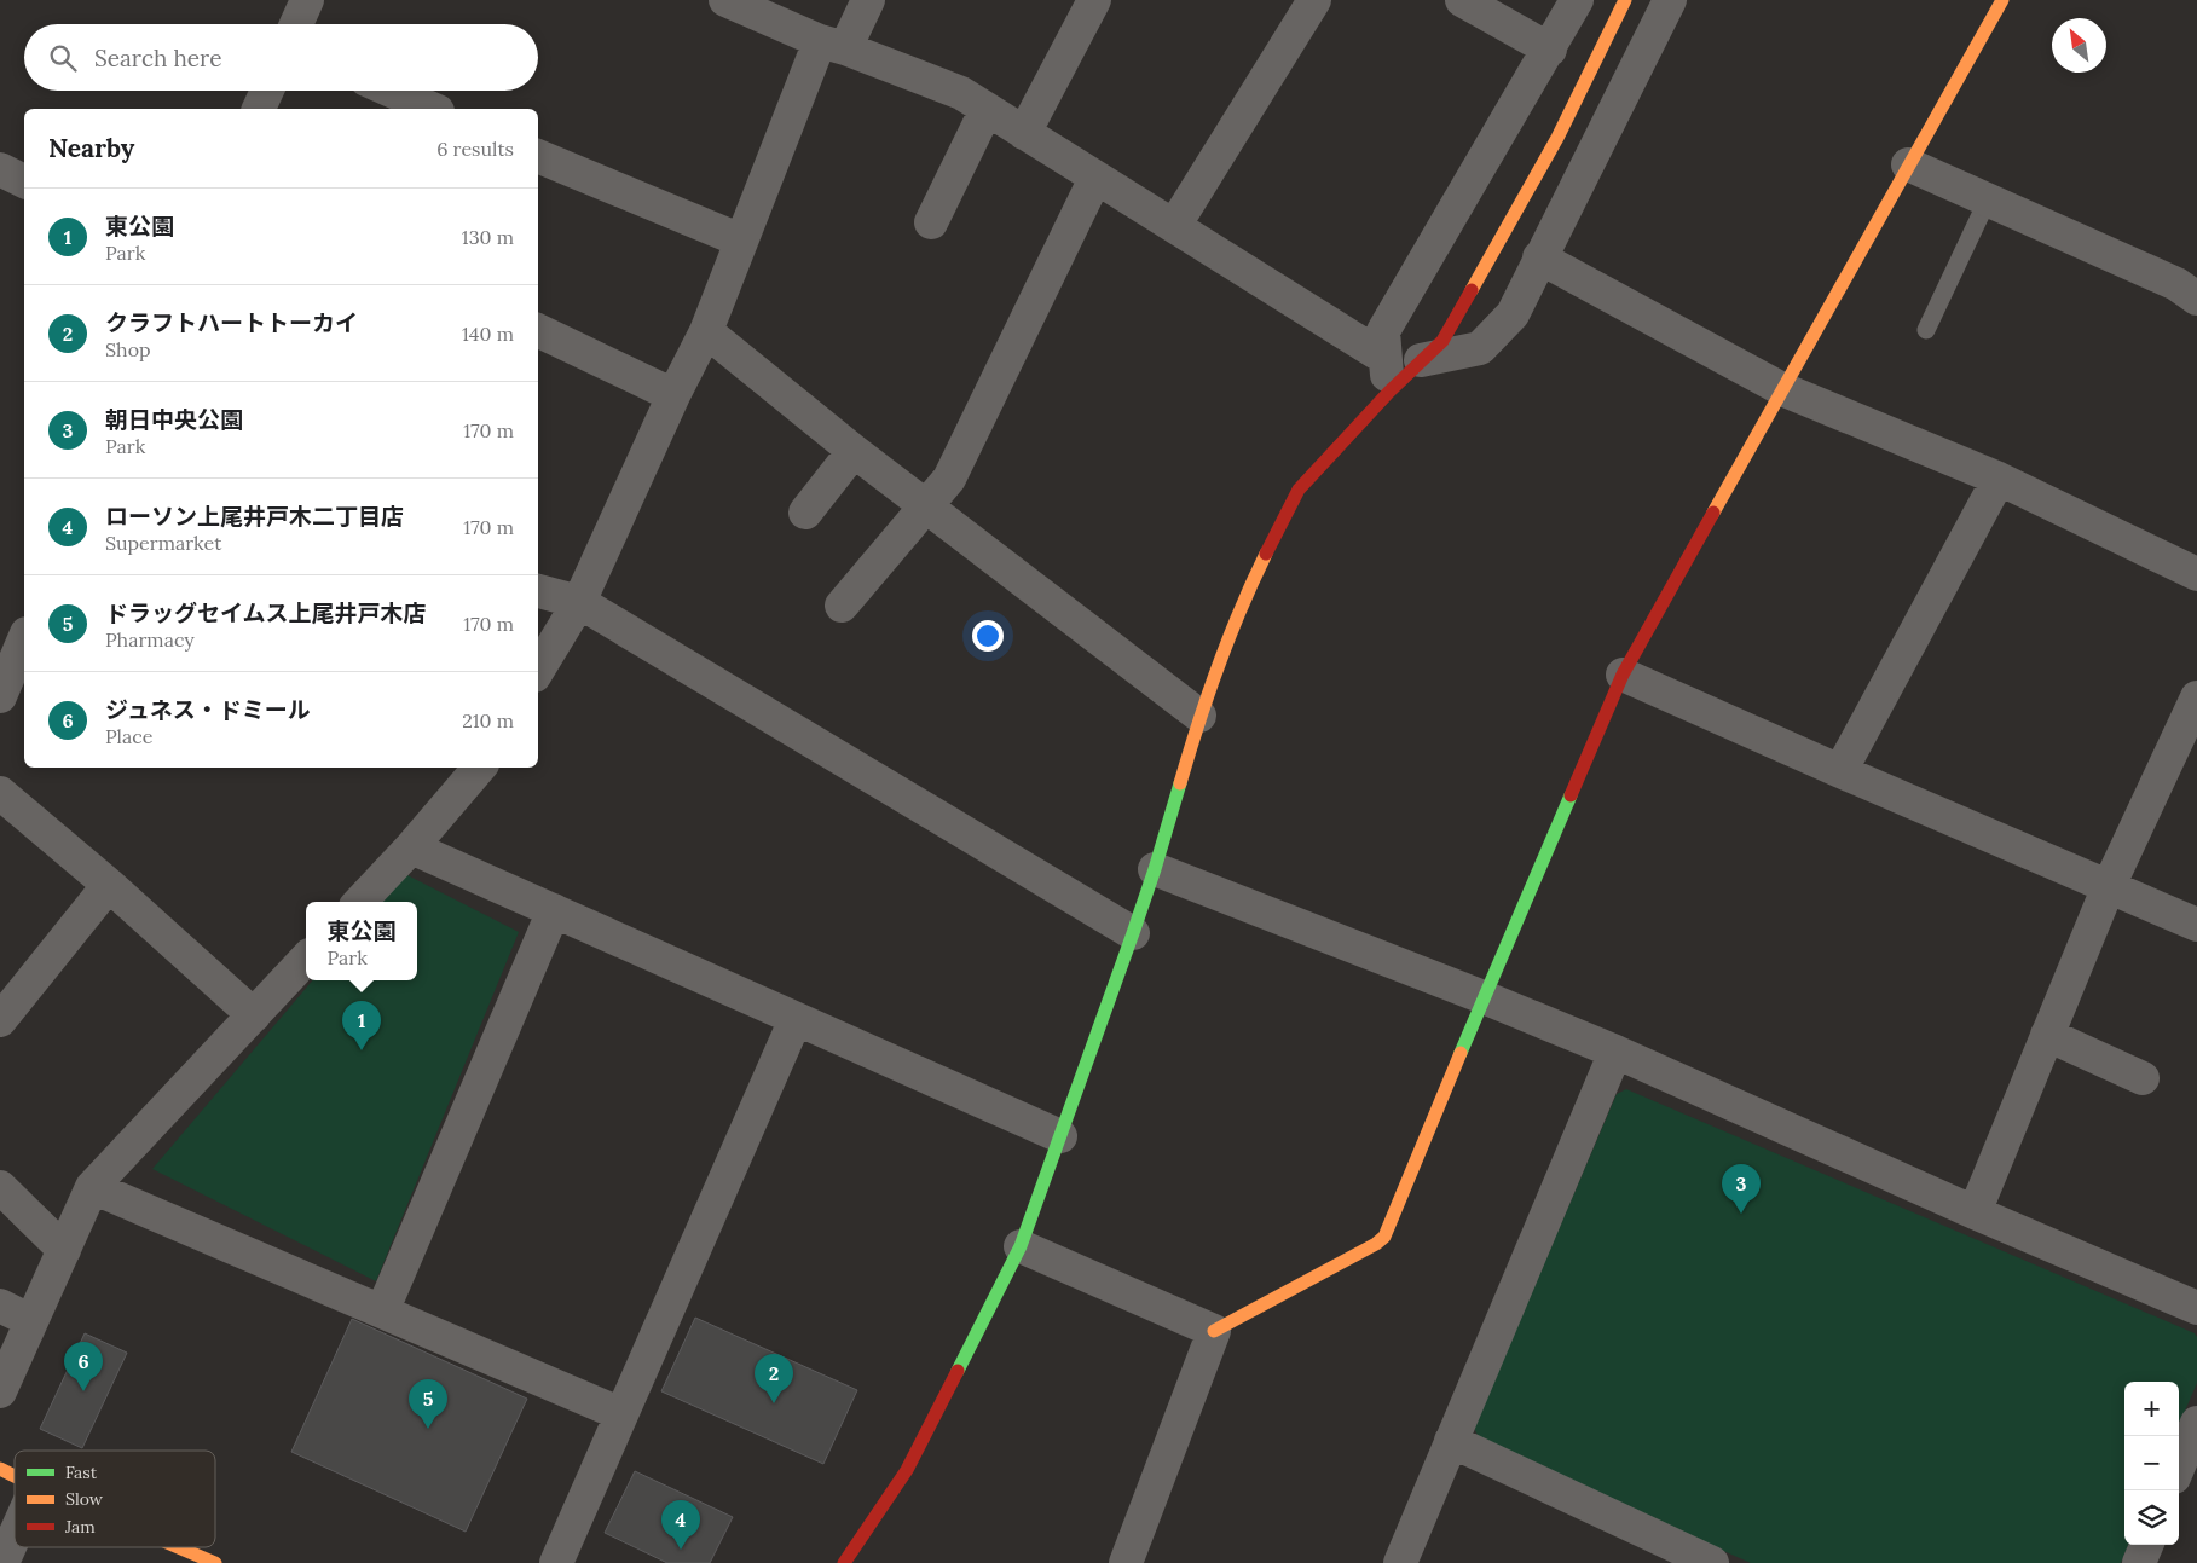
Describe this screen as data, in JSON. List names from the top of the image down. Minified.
{"legend":["Fast","Slow","Jam"],"north":"top left","page":{"search":"Search here","heading":["Nearby","6 results"],"list":[{"mark":"1","name":"東公園","note":"Park","value":"130 m"},{"mark":"2","name":"クラフトハートトーカイ","note":"Shop","value":"140 m"},{"mark":"3","name":"朝日中央公園","note":"Park","value":"170 m"},{"mark":"4","name":"ローソン上尾井戸木二丁目店","note":"Supermarket","value":"170 m"},{"mark":"5","name":"ドラッグセイムス上尾井戸木店","note":"Pharmacy","value":"170 m"},{"mark":"6","name":"ジュネス・ドミール","note":"Place","value":"210 m"}],"popup":["東公園","Park"],"pins":["1","3","6","2","5","4"],"map_buttons":["+","−"]}}
